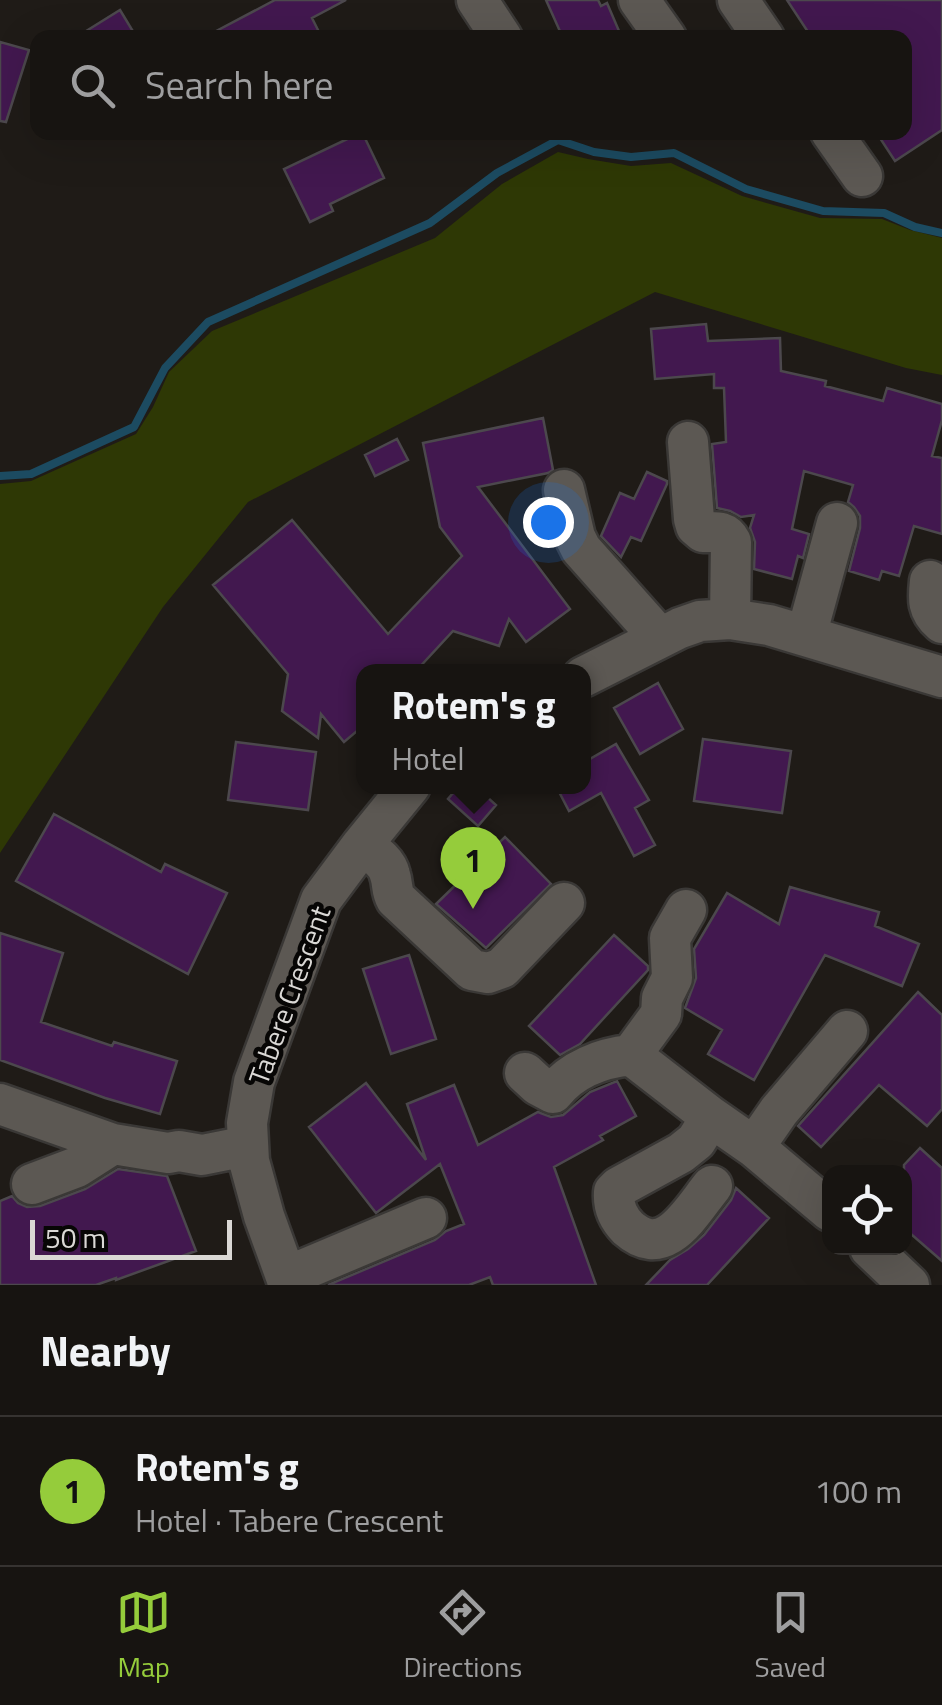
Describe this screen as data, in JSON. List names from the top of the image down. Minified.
{"streets":{"street":["Tabere Crescent"]},"scale_bar":"50 m","page":{"search":"Search here","popup":["Rotem's g","Hotel"],"pins":"1","scale":"50 m","heading":"Nearby","list":[{"mark":"1","name":"Rotem's g","note":"Hotel · Tabere Crescent","value":"100 m"}],"nav":["Map","Directions","Saved"]}}
